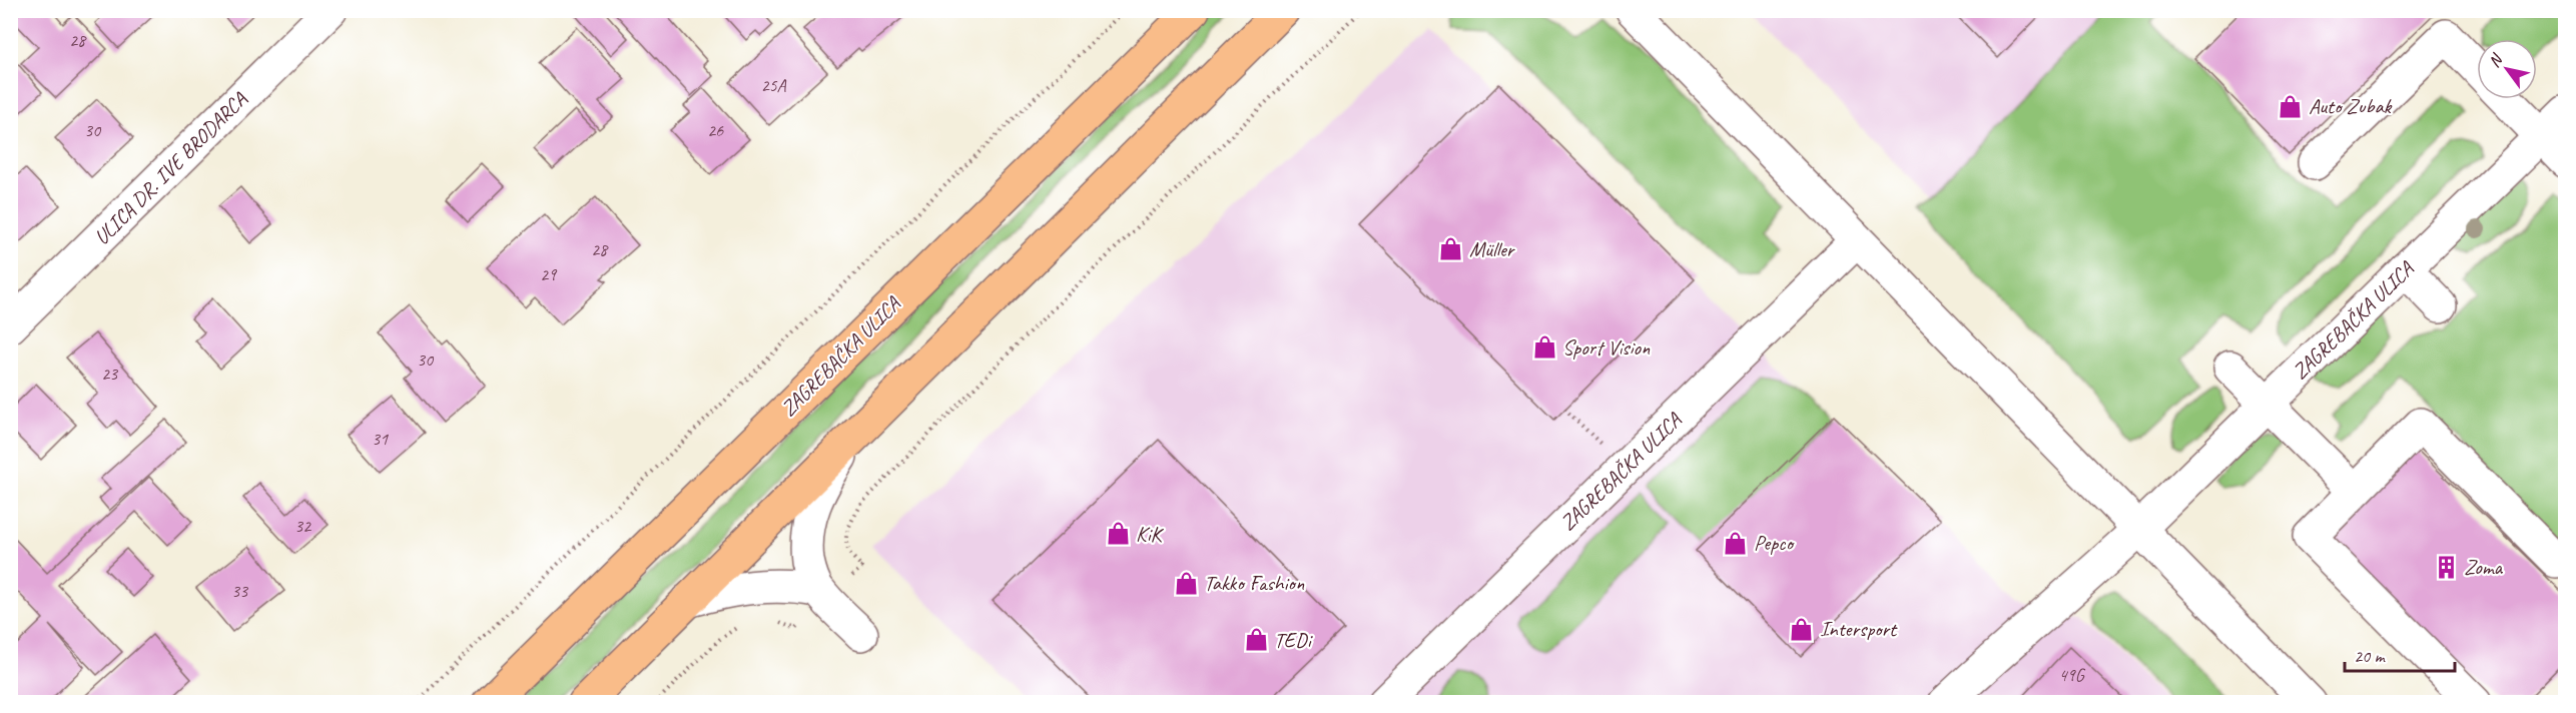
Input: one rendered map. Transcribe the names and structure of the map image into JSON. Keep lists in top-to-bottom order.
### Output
{
  "streets": {
    "main road": ["ZAGREBAČKA ULICA"],
    "street": ["ULICA DR. IVE BRODARCA"]
  },
  "places": {
    "shop": [
      "Auto Zubak",
      "Müller",
      "Sport Vision",
      "KiK",
      "Pepco",
      "Takko Fashion",
      "Intersport",
      "TEDi"
    ],
    "building": ["Zoma"]
  },
  "house_numbers": [
    "28",
    "25A",
    "30",
    "26",
    "28",
    "29",
    "30",
    "23",
    "31",
    "32",
    "33",
    "49G"
  ],
  "scale_bar": "20 m",
  "north": "top left"
}
